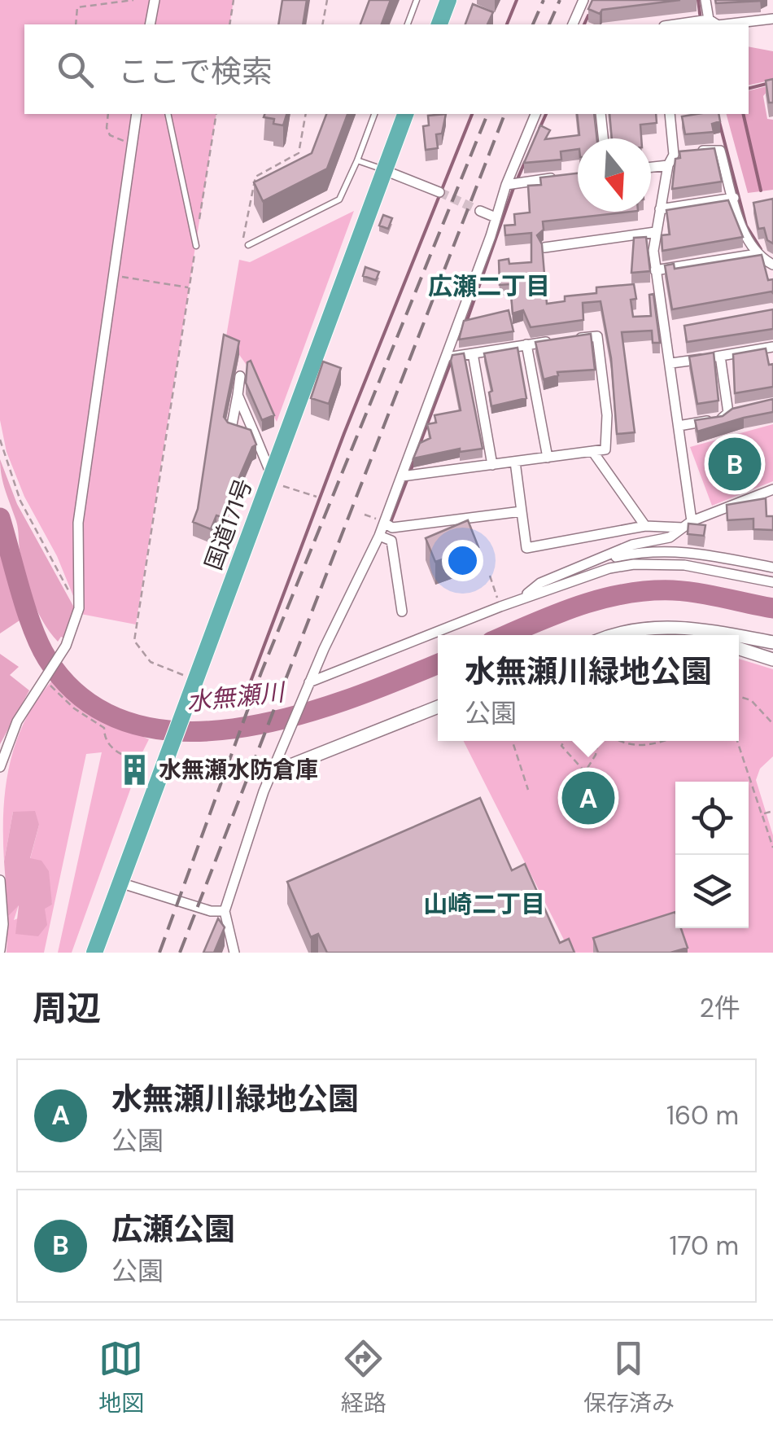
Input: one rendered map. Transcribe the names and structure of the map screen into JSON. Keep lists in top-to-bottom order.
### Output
{
  "streets": {
    "highway": ["国道171号"]
  },
  "districts": ["広瀬二丁目", "山崎二丁目"],
  "water": ["水無瀬川"],
  "places": {
    "building": ["水無瀬水防倉庫"]
  },
  "north": "bottom",
  "page": {
    "search": "ここで検索",
    "pins": ["B", "A"],
    "popup": ["水無瀬川緑地公園", "公園"],
    "heading": ["周辺", "2件"],
    "list": [
      {
        "mark": "A",
        "name": "水無瀬川緑地公園",
        "note": "公園",
        "value": "160 m"
      },
      {
        "mark": "B",
        "name": "広瀬公園",
        "note": "公園",
        "value": "170 m"
      }
    ],
    "nav": ["地図", "経路", "保存済み"]
  }
}
